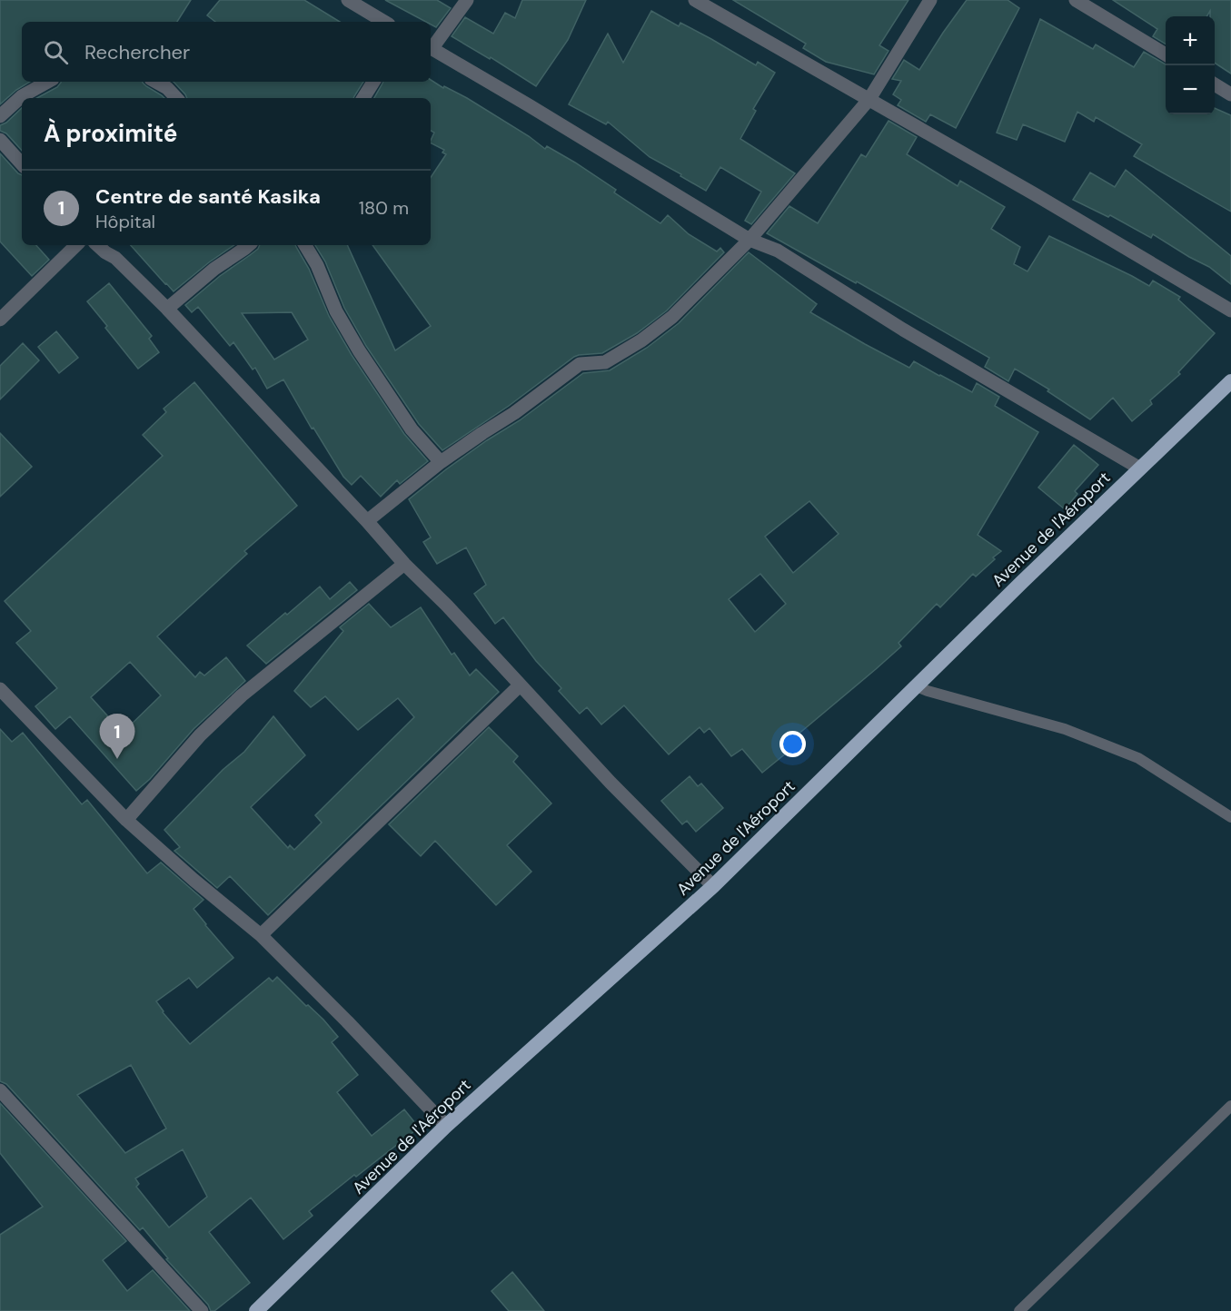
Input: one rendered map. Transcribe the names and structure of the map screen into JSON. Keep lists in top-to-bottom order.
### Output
{
  "streets": {
    "highway": ["Avenue de l'Aéroport"]
  },
  "page": {
    "map_buttons": ["+", "−"],
    "search": "Rechercher",
    "heading": "À proximité",
    "list": [
      {
        "mark": "1",
        "name": "Centre de santé Kasika",
        "note": "Hôpital",
        "value": "180 m"
      }
    ],
    "pins": "1"
  }
}
